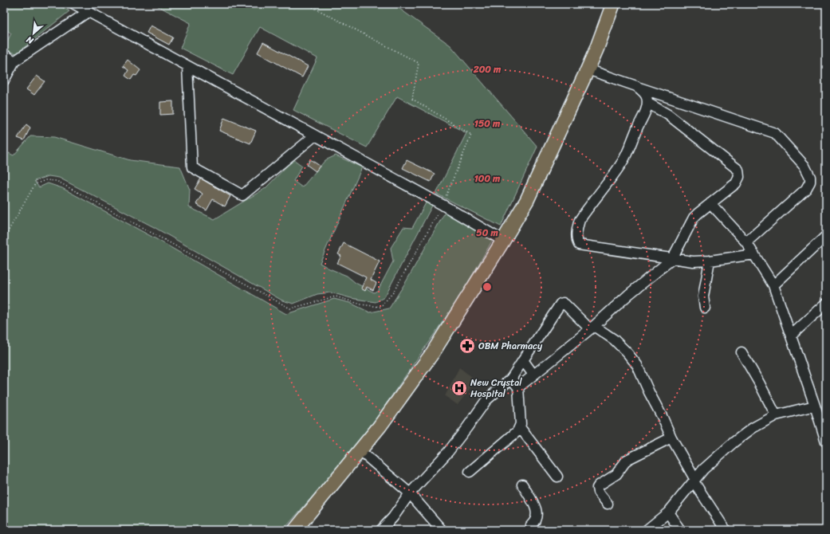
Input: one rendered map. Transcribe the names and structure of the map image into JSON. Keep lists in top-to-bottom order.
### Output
{
  "places": {
    "pharmacy": ["OBM Pharmacy"],
    "hospital": ["New Crystal Hospital"]
  },
  "north": "bottom left",
  "rings": [
    "200 m",
    "150 m",
    "100 m",
    "50 m"
  ]
}
